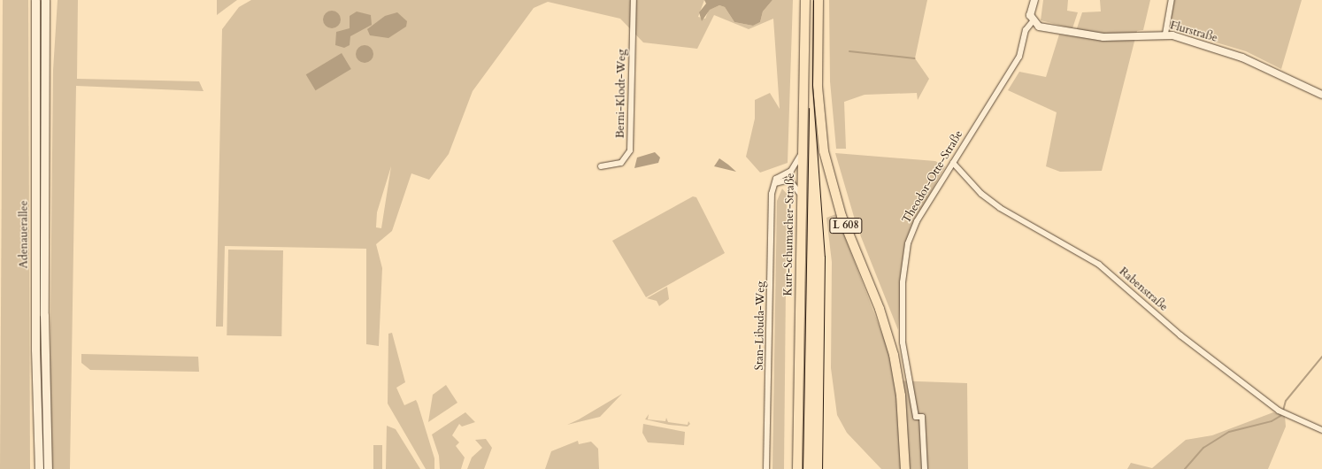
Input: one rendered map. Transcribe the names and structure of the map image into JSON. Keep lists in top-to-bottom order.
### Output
{
  "streets": {
    "main road": ["L 608", "Adenauerallee", "Kurt-Schumacher-Straße"],
    "street": [
      "Flurstraße",
      "Berni-Klodt-Weg",
      "Theodor-Otte-Straße",
      "Rabenstraße",
      "Stan-Libuda-Weg"
    ]
  },
  "crossings": [
    ["Flurstraße", "Theodor-Otte-Straße"],
    ["Theodor-Otte-Straße", "Rabenstraße"]
  ]
}
